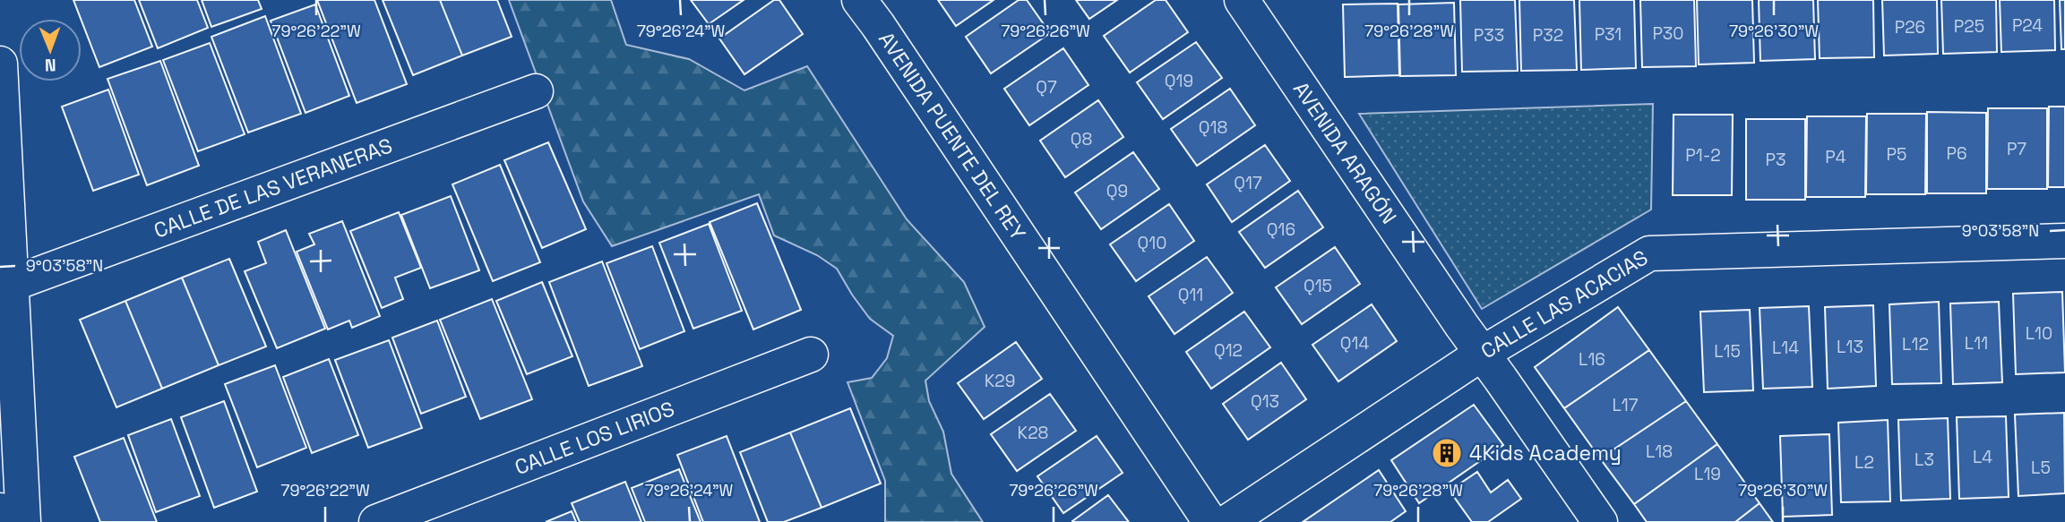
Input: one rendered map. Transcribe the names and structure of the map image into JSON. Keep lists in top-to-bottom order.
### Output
{
  "streets": {
    "street": [
      "AVENIDA PUENTE DEL REY",
      "AVENIDA ARAGÓN",
      "CALLE DE LAS VERANERAS",
      "CALLE LAS ACACIAS",
      "CALLE LOS LIRIOS"
    ]
  },
  "crossings": [
    ["AVENIDA ARAGÓN", "CALLE LAS ACACIAS"]
  ],
  "places": {
    "building": ["4Kids Academy"]
  },
  "house_numbers": [
    "P24",
    "P25",
    "P26",
    "P30",
    "P31",
    "P33",
    "P32",
    "Q19",
    "Q7",
    "Q18",
    "Q8",
    "P7",
    "P6",
    "P5",
    "P1-2",
    "P4",
    "P3",
    "Q17",
    "Q9",
    "Q16",
    "Q10",
    "Q15",
    "Q11",
    "L10",
    "Q14",
    "L11",
    "L12",
    "L13",
    "L14",
    "Q12",
    "L15",
    "L16",
    "K29",
    "Q13",
    "L17",
    "K28",
    "L18",
    "L4",
    "L3",
    "L2",
    "L5",
    "L19"
  ],
  "north": "bottom",
  "coordinates": [
    "79°26'22\"W",
    "79°26'24\"W",
    "79°26'26\"W",
    "79°26'28\"W",
    "79°26'30\"W",
    "9°03'58\"N"
  ]
}
